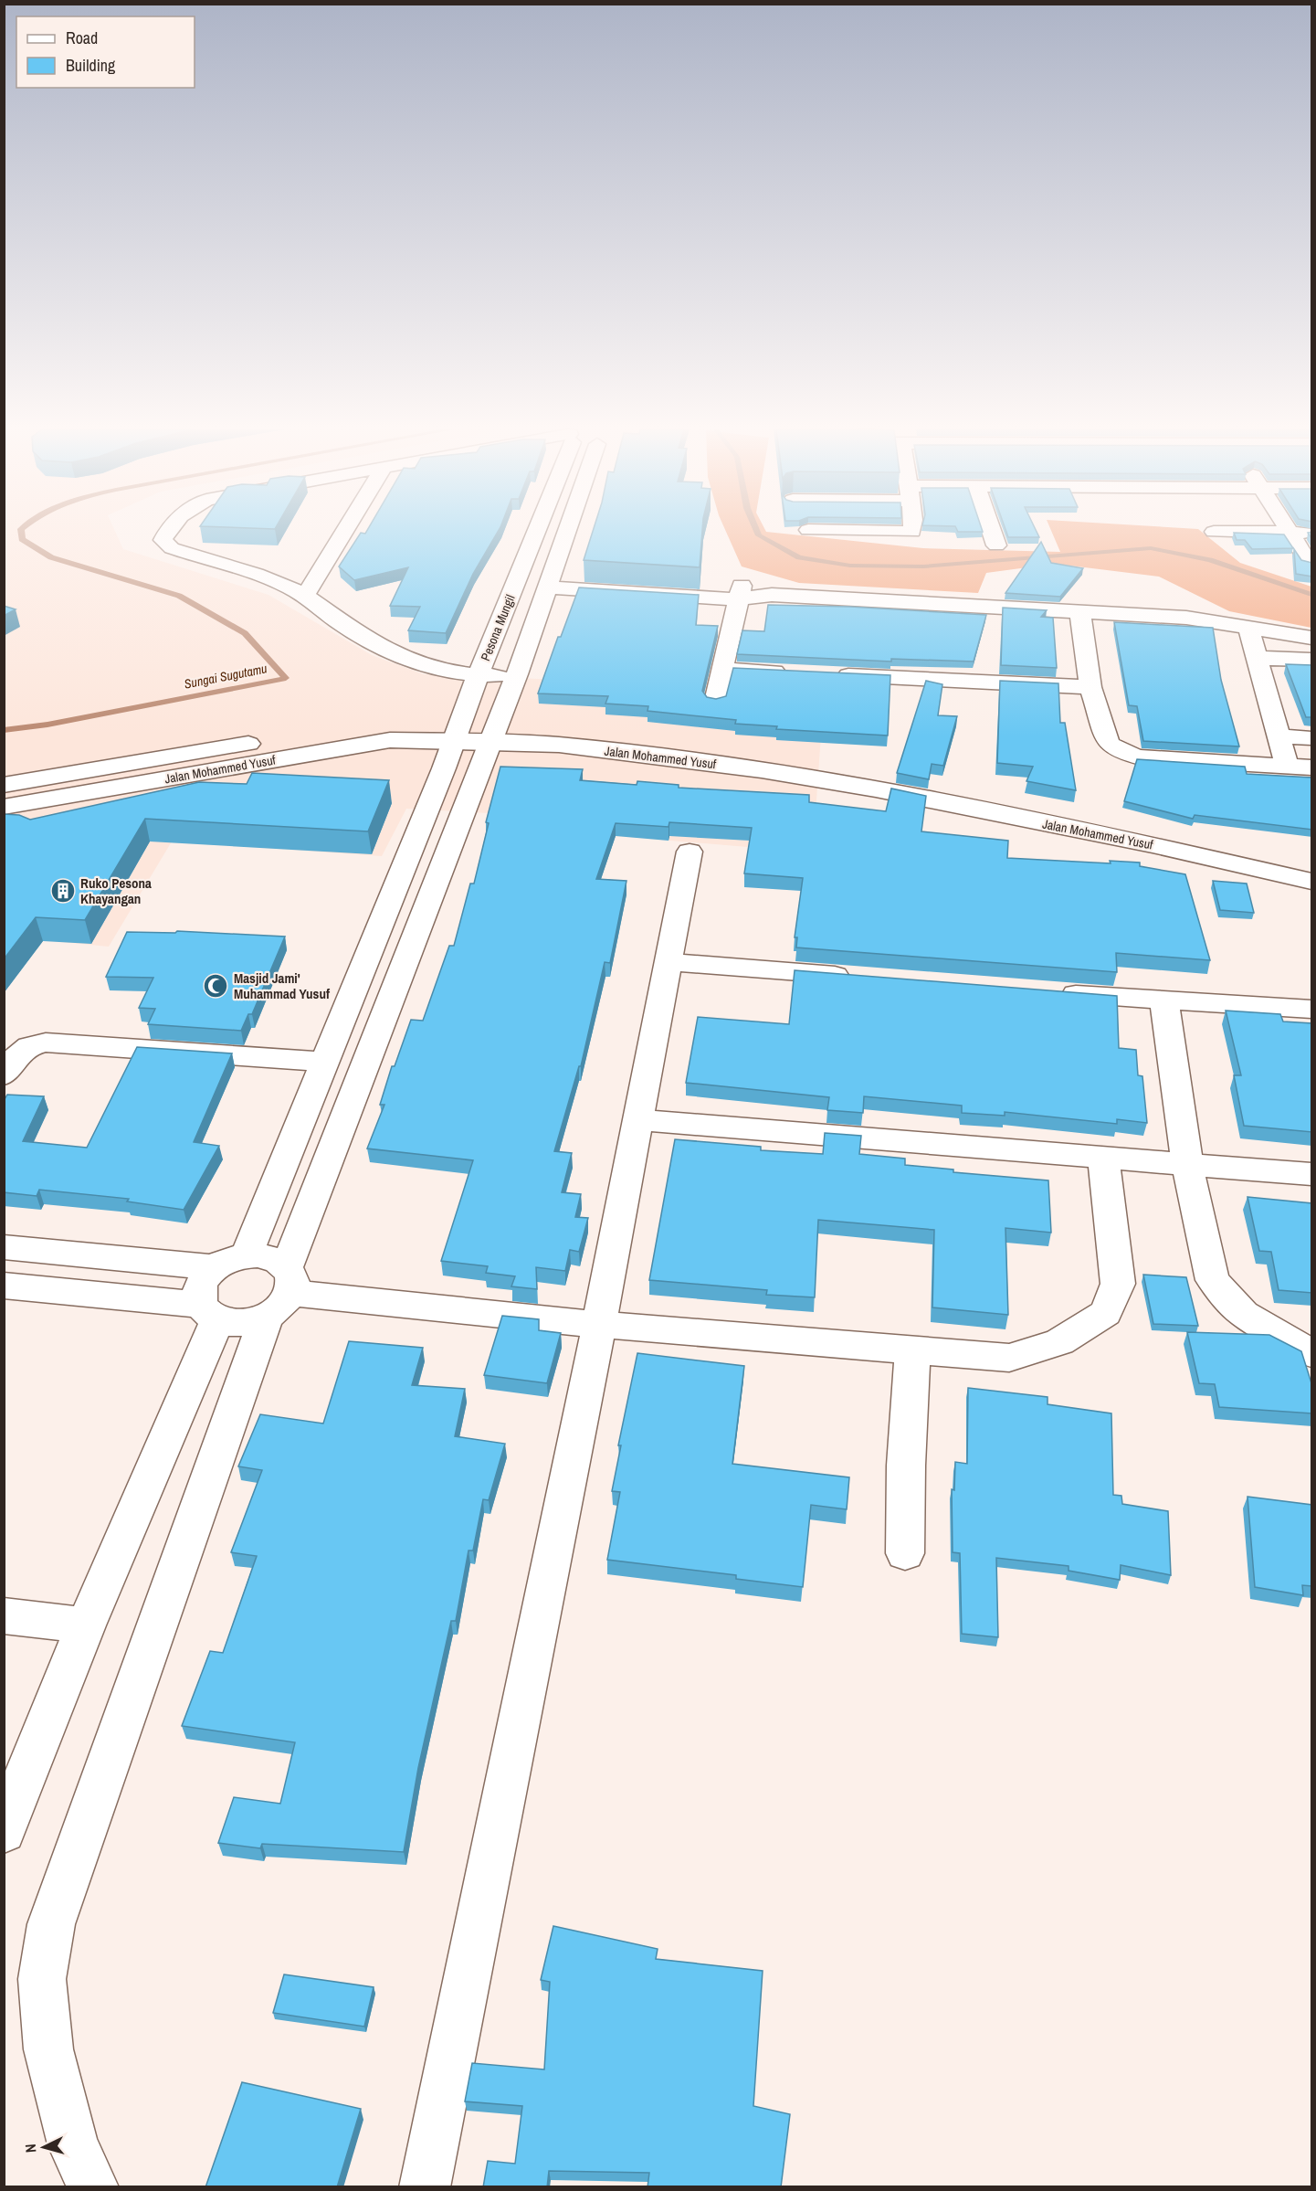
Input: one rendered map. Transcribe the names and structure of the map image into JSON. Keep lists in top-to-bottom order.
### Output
{
  "streets": {
    "street": ["Pesona Mungil", "Jalan Mohammed Yusuf"]
  },
  "crossings": [
    ["Pesona Mungil", "Jalan Mohammed Yusuf"]
  ],
  "water": ["Sungai Sugutamu"],
  "places": {
    "building": ["Ruko Pesona Khayangan"],
    "mosque": ["Masjid Jami' Muhammad Yusuf"]
  },
  "legend": ["Road", "Building"],
  "north": "left"
}
